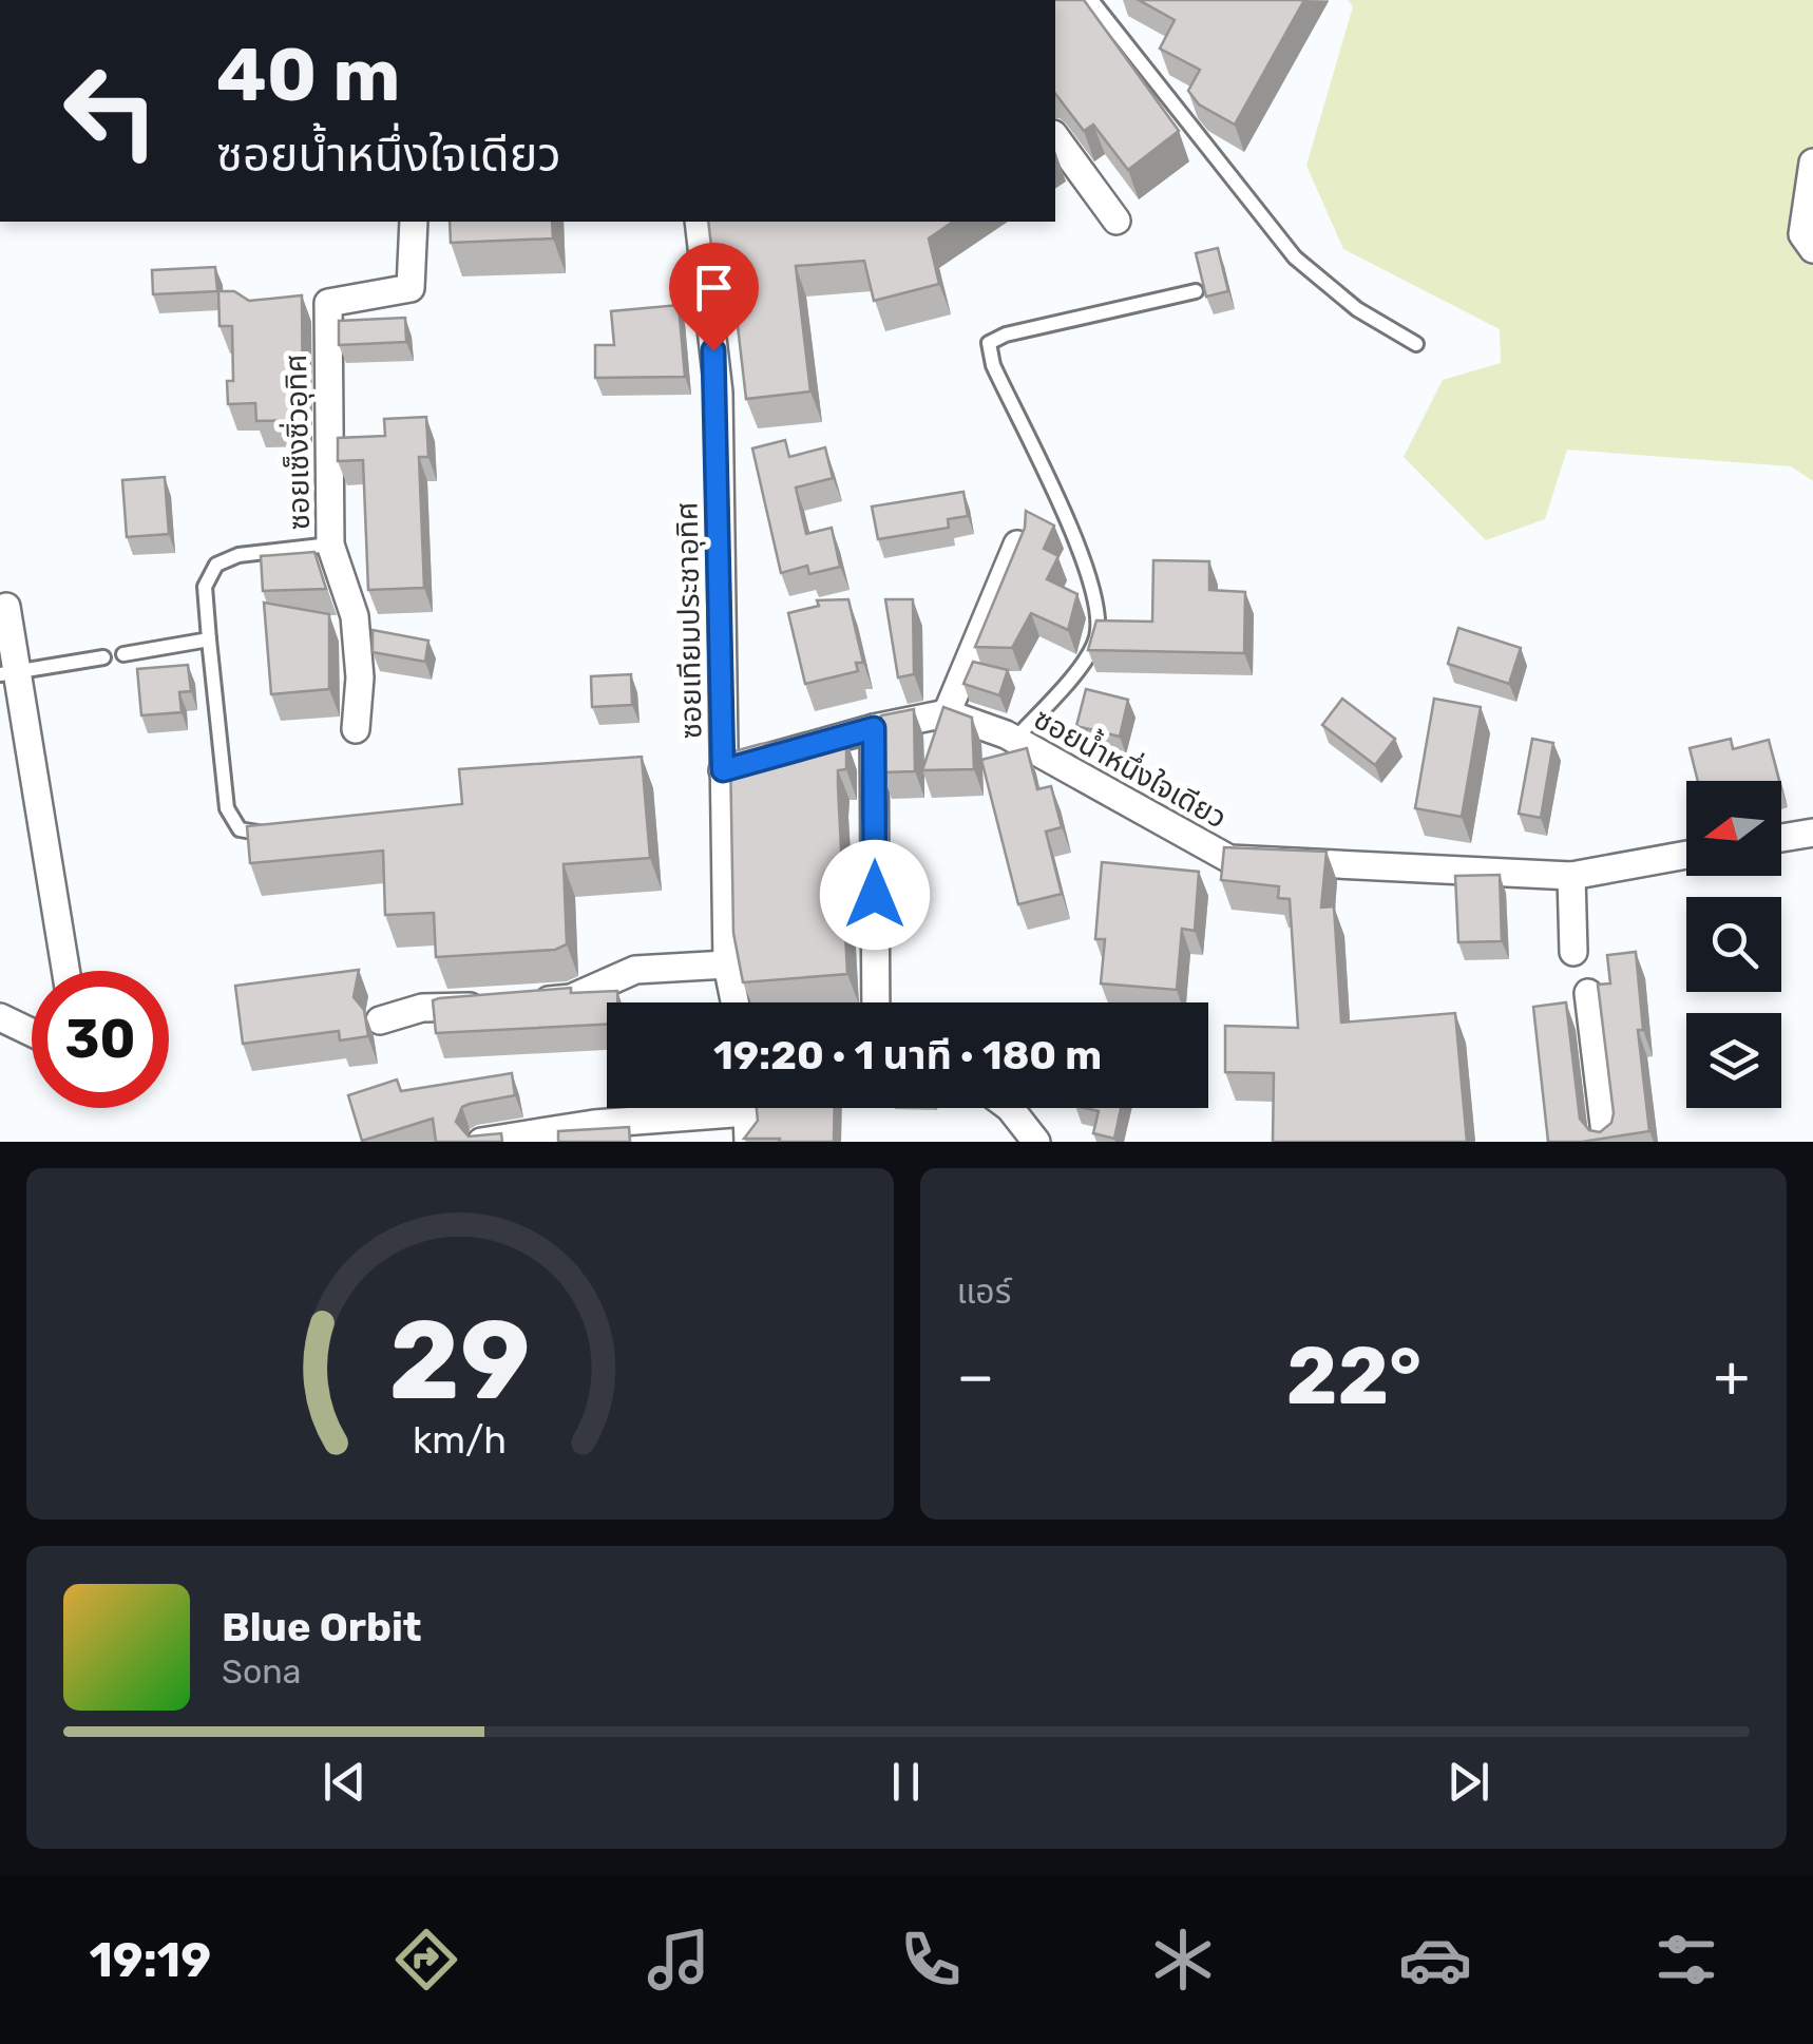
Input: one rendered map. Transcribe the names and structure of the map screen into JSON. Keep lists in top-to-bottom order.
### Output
{
  "streets": {
    "street": ["ซอยเซ็งซิ่วอุทิศ", "ซอยเทียมประชาอุทิศ", "ซอยน้ำหนึ่งใจเดียว"]
  },
  "north": "left",
  "page": {
    "turn": ["40 m", "ซอยน้ำหนึ่งใจเดียว"],
    "limit": "30",
    "trip": "19:20 · 1 นาที · 180 m",
    "tile": "แอร์",
    "heat": ["−", "22°", "+"],
    "song": ["Blue Orbit", "Sona"],
    "tabs": "19:19",
    "gauge": ["29", "km/h"]
  }
}
